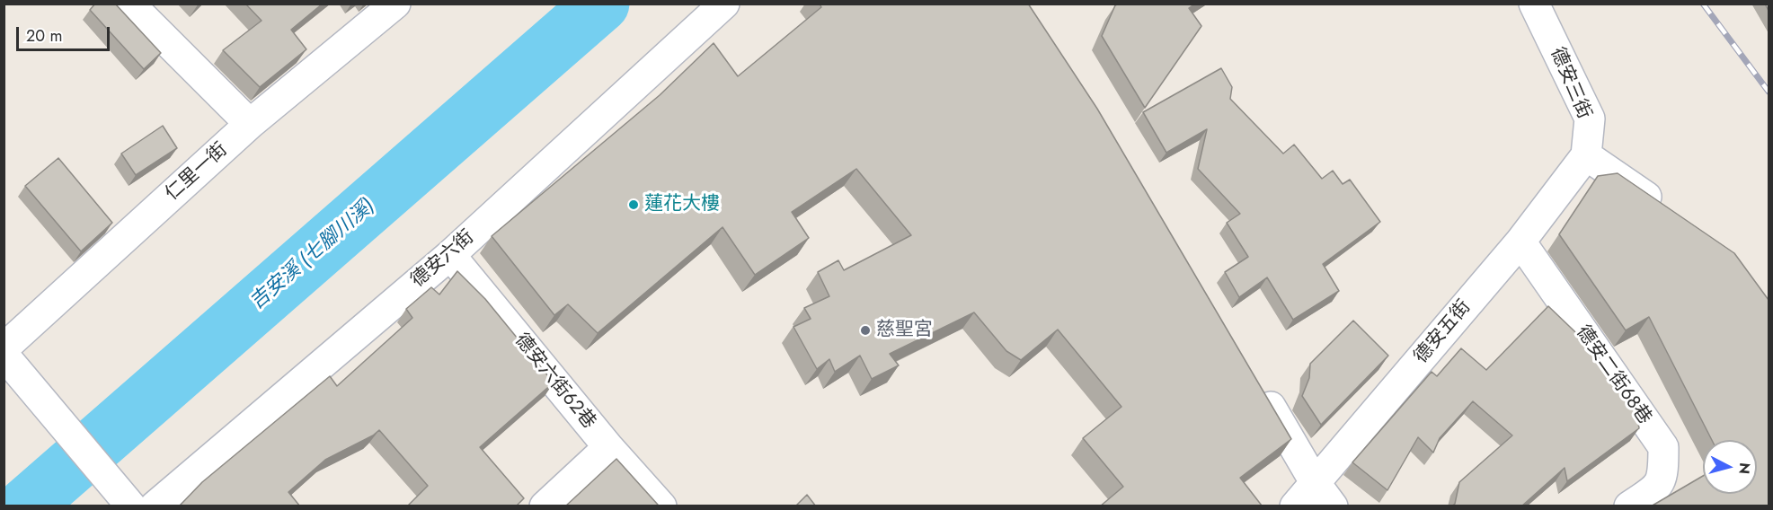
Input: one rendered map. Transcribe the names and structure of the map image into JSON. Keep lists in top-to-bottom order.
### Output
{
  "streets": {
    "street": [
      "德安三街",
      "仁里一街",
      "德安六街",
      "德安五街",
      "德安二街68巷",
      "德安六街62巷"
    ]
  },
  "crossings": [
    ["德安三街", "德安五街"],
    ["德安六街", "德安六街62巷"],
    ["德安五街", "德安二街68巷"]
  ],
  "water": ["吉安溪 (七腳川溪)"],
  "places": ["蓮花大樓", "慈聖宮"],
  "scale_bar": "20 m",
  "north": "right"
}
